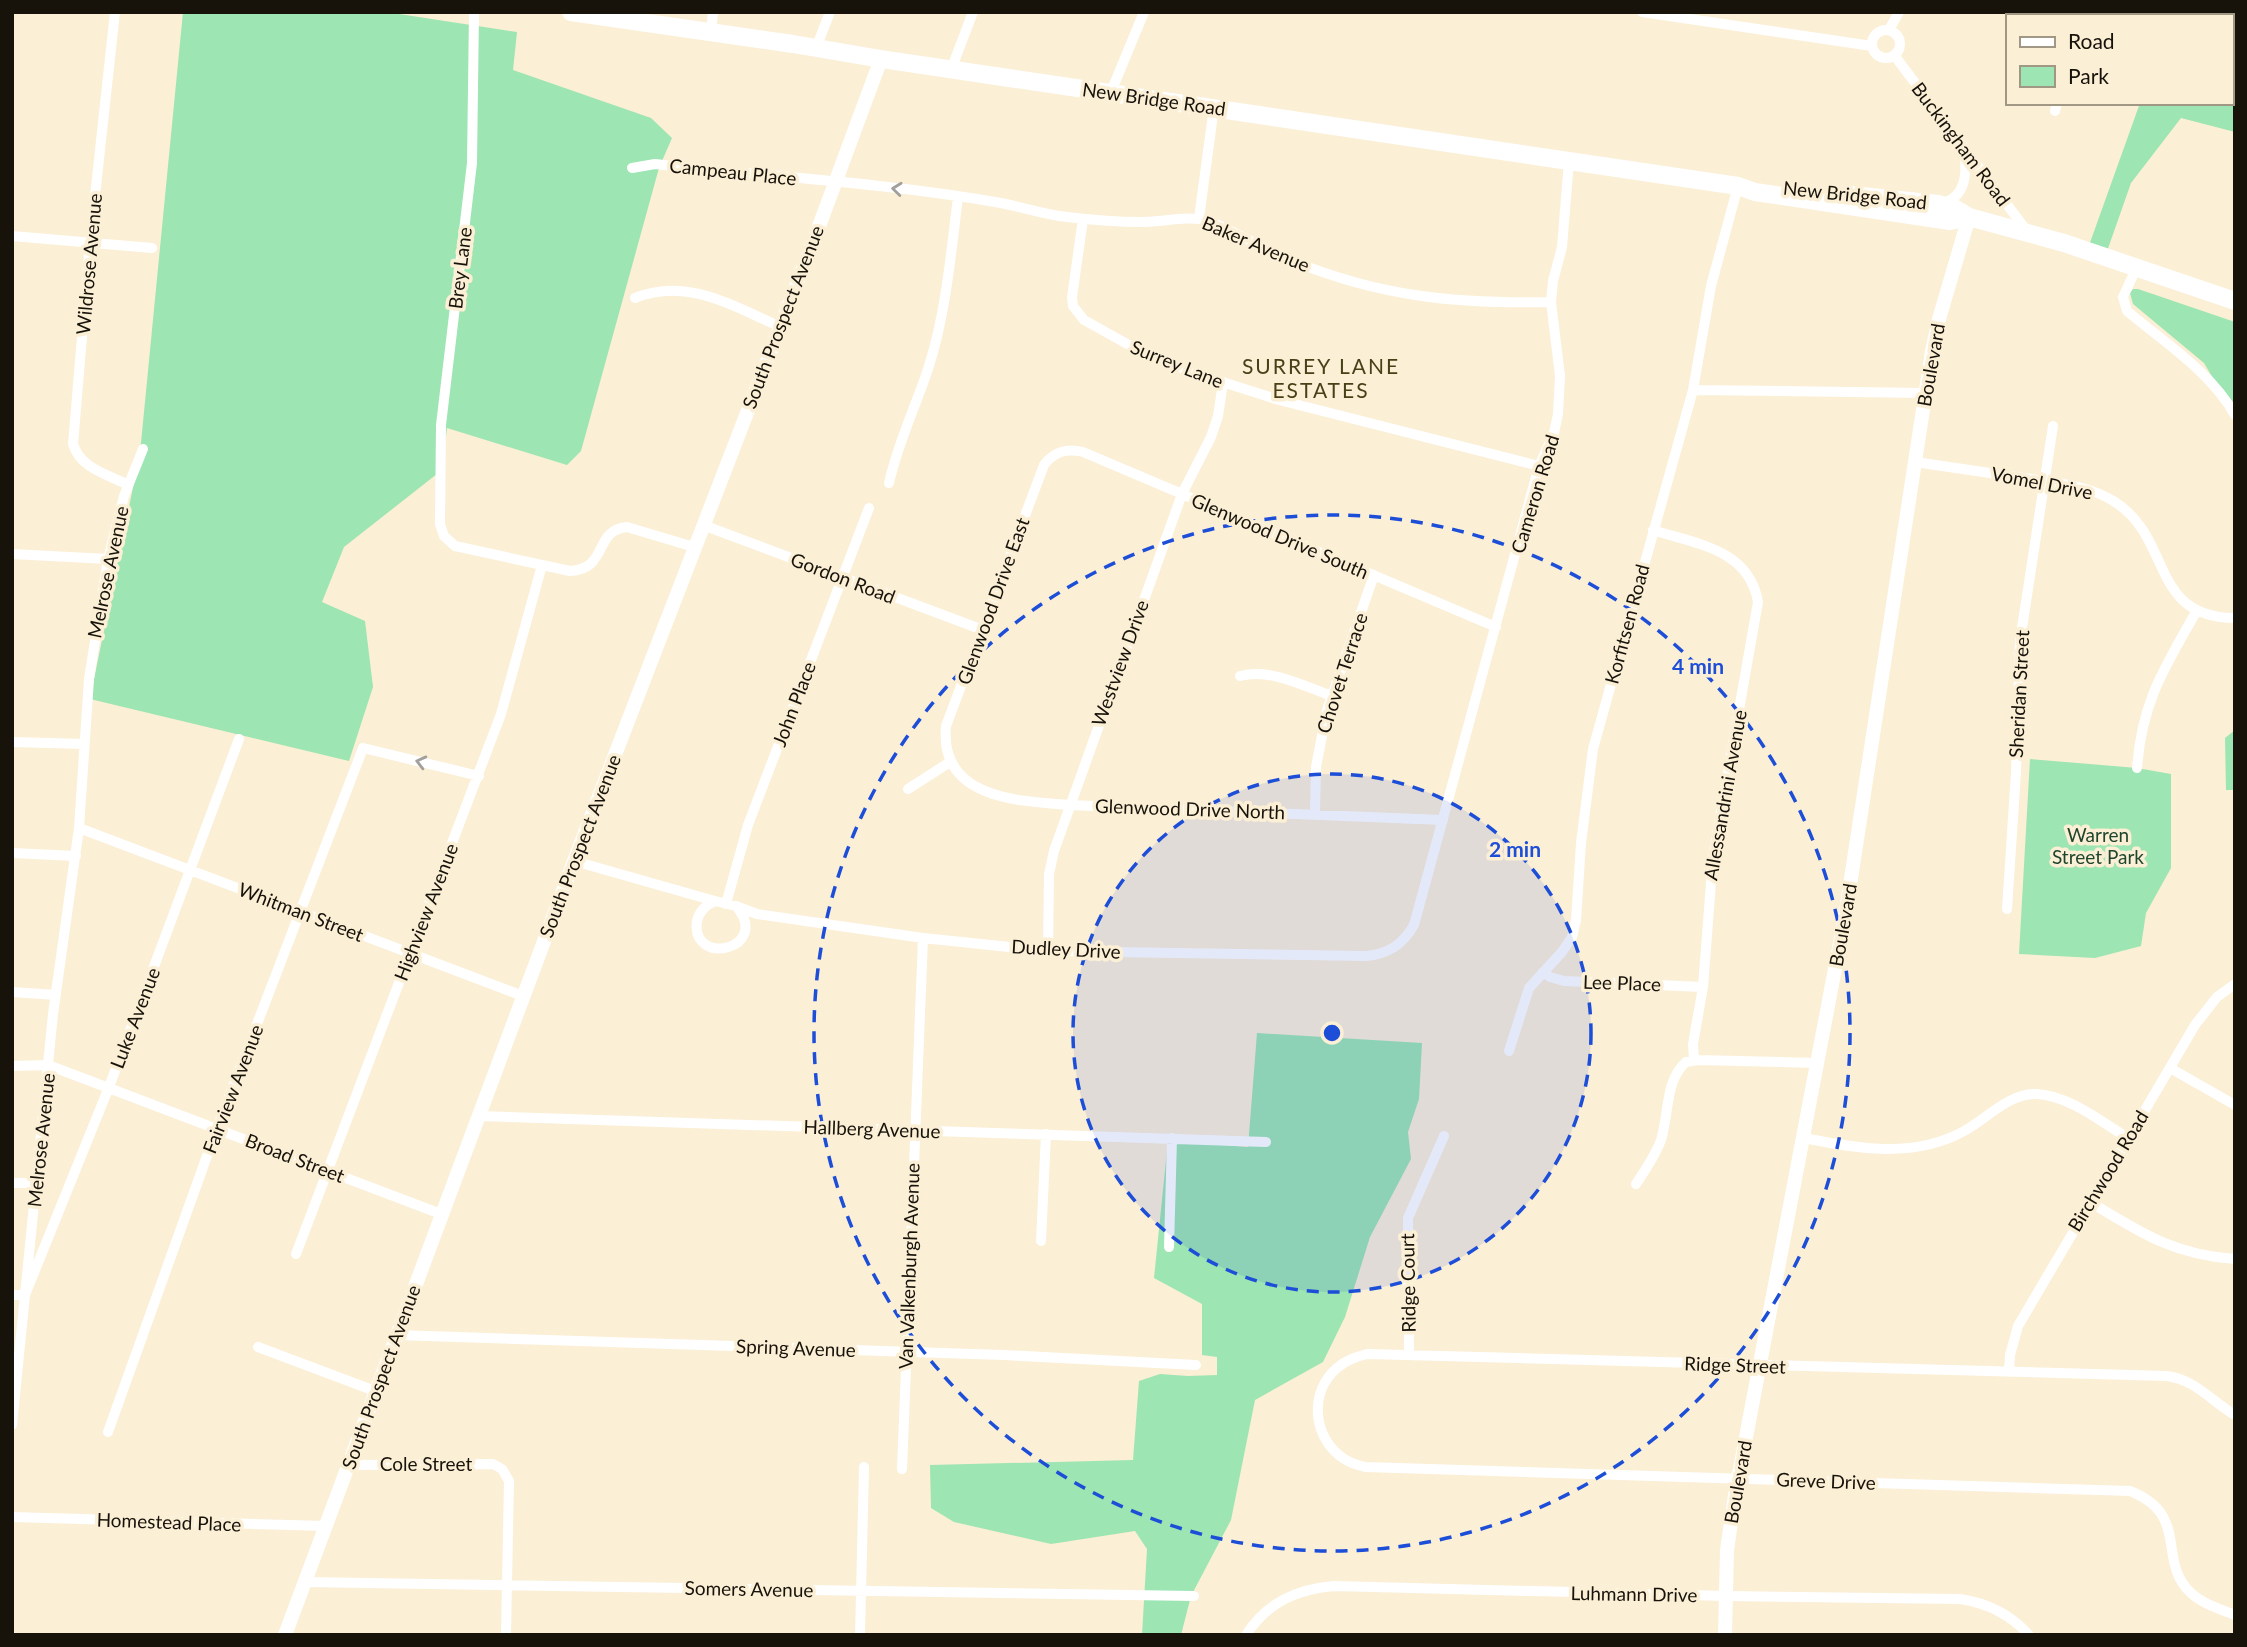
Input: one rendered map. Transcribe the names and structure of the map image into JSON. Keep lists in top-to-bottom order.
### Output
{
  "streets": {
    "main road": ["New Bridge Road"],
    "street": [
      "Buckingham Road",
      "Campeau Place",
      "Baker Avenue",
      "Wildrose Avenue",
      "Brey Lane",
      "South Prospect Avenue",
      "Surrey Lane",
      "Boulevard",
      "Vomel Drive",
      "Cameron Road",
      "Glenwood Drive South",
      "Melrose Avenue",
      "Gordon Road",
      "Glenwood Drive East",
      "Korfitsen Road",
      "Westview Drive",
      "Chovet Terrace",
      "Sheridan Street",
      "John Place",
      "Allessandrini Avenue",
      "Glenwood Drive North",
      "Whitman Street",
      "Highview Avenue",
      "Dudley Drive",
      "Lee Place",
      "Luke Avenue",
      "Fairview Avenue",
      "Hallberg Avenue",
      "Broad Street",
      "Birchwood Road",
      "Van Valkenburgh Avenue",
      "Ridge Court",
      "Spring Avenue",
      "Ridge Street",
      "Cole Street",
      "Greve Drive",
      "Homestead Place",
      "Somers Avenue",
      "Luhmann Drive"
    ]
  },
  "crossings": [
    ["New Bridge Road", "Buckingham Road"],
    ["New Bridge Road", "South Prospect Avenue"],
    ["New Bridge Road", "Boulevard"],
    ["New Bridge Road", "Cameron Road"],
    ["New Bridge Road", "Korfitsen Road"],
    ["Campeau Place", "Baker Avenue"],
    ["Campeau Place", "South Prospect Avenue"],
    ["Baker Avenue", "South Prospect Avenue"],
    ["Baker Avenue", "Surrey Lane"],
    ["Baker Avenue", "Cameron Road"],
    ["Wildrose Avenue", "Melrose Avenue"],
    ["Brey Lane", "Highview Avenue"],
    ["South Prospect Avenue", "Gordon Road"],
    ["South Prospect Avenue", "Whitman Street"],
    ["South Prospect Avenue", "Dudley Drive"],
    ["South Prospect Avenue", "Hallberg Avenue"],
    ["South Prospect Avenue", "Broad Street"],
    ["South Prospect Avenue", "Spring Avenue"],
    ["South Prospect Avenue", "Cole Street"],
    ["South Prospect Avenue", "Homestead Place"],
    ["South Prospect Avenue", "Somers Avenue"],
    ["Surrey Lane", "Cameron Road"],
    ["Surrey Lane", "Westview Drive"],
    ["Boulevard", "Vomel Drive"],
    ["Boulevard", "Ridge Street"],
    ["Boulevard", "Greve Drive"],
    ["Boulevard", "Luhmann Drive"],
    ["Vomel Drive", "Sheridan Street"],
    ["Cameron Road", "Glenwood Drive South"],
    ["Cameron Road", "Glenwood Drive North"],
    ["Cameron Road", "Dudley Drive"],
    ["Glenwood Drive South", "Glenwood Drive East"],
    ["Glenwood Drive South", "Westview Drive"],
    ["Glenwood Drive South", "Chovet Terrace"],
    ["Melrose Avenue", "Whitman Street"],
    ["Melrose Avenue", "Luke Avenue"],
    ["Melrose Avenue", "Broad Street"],
    ["Gordon Road", "Glenwood Drive East"],
    ["Gordon Road", "John Place"],
    ["Glenwood Drive East", "Glenwood Drive North"],
    ["Korfitsen Road", "Allessandrini Avenue"],
    ["Korfitsen Road", "Lee Place"],
    ["Westview Drive", "Glenwood Drive North"],
    ["Westview Drive", "Dudley Drive"],
    ["Chovet Terrace", "Glenwood Drive North"],
    ["John Place", "Dudley Drive"],
    ["Allessandrini Avenue", "Lee Place"],
    ["Whitman Street", "Highview Avenue"],
    ["Whitman Street", "Luke Avenue"],
    ["Whitman Street", "Fairview Avenue"],
    ["Highview Avenue", "Fairview Avenue"],
    ["Highview Avenue", "Broad Street"],
    ["Dudley Drive", "Van Valkenburgh Avenue"],
    ["Luke Avenue", "Broad Street"],
    ["Fairview Avenue", "Broad Street"],
    ["Hallberg Avenue", "Van Valkenburgh Avenue"],
    ["Birchwood Road", "Ridge Street"],
    ["Van Valkenburgh Avenue", "Spring Avenue"],
    ["Ridge Court", "Ridge Street"],
    ["Ridge Street", "Greve Drive"],
    ["Cole Street", "Somers Avenue"]
  ],
  "districts": ["SURREY LANE ESTATES"],
  "parks": ["Warren Street Park"],
  "legend": ["Road", "Park"],
  "rings": ["4 min", "2 min"]
}
